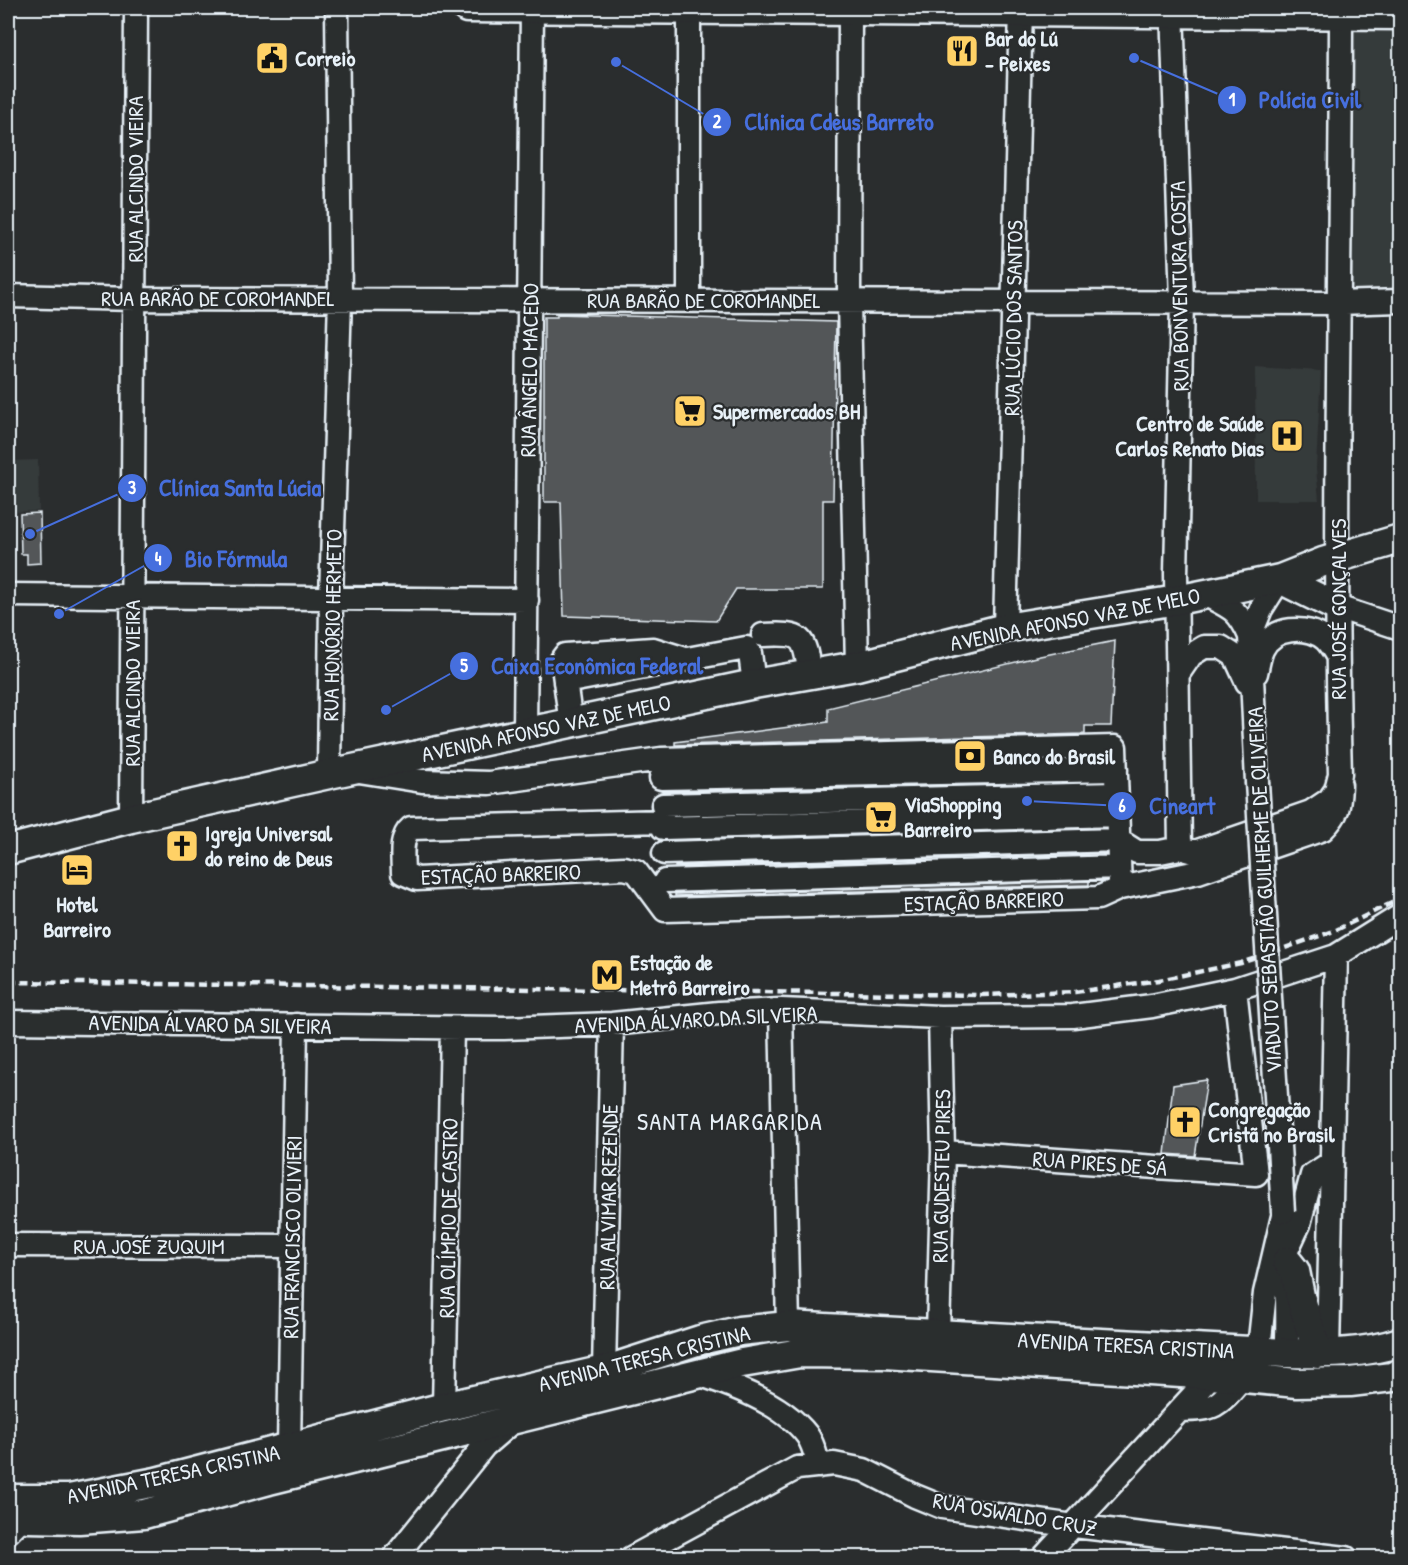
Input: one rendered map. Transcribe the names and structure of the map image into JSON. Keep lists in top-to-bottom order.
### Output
{
  "streets": {
    "main road": ["AVENIDA AFONSO VAZ DE MELO", "AVENIDA TERESA CRISTINA"],
    "street": [
      "RUA ALCINDO VIEIRA",
      "RUA BONVENTURA COSTA",
      "RUA BARÃO DE COROMANDEL",
      "RUA LÚCIO DOS SANTOS",
      "RUA ÂNGELO MACEDO",
      "RUA JOSÉ GONÇALVES",
      "RUA HONÓRIO HERMETO",
      "ESTAÇÃO BARREIRO",
      "VIADUTO SEBASTIÃO GUILHERME DE OLIVEIRA",
      "AVENIDA ÁLVARO DA SILVEIRA",
      "RUA PIRES DE SÁ",
      "RUA GUDESTEU PIRES",
      "RUA ALVIMAR REZENDE",
      "RUA OLÍMPIO DE CASTRO",
      "RUA FRANCISCO OLIVIERI",
      "RUA JOSÉ ZUQUIM",
      "RUA OSWALDO CRUZ"
    ]
  },
  "crossings": [
    ["RUA ALCINDO VIEIRA", "RUA BARÃO DE COROMANDEL"],
    ["RUA ALCINDO VIEIRA", "AVENIDA AFONSO VAZ DE MELO"],
    ["RUA BONVENTURA COSTA", "RUA BARÃO DE COROMANDEL"],
    ["RUA BONVENTURA COSTA", "AVENIDA AFONSO VAZ DE MELO"],
    ["RUA BARÃO DE COROMANDEL", "RUA LÚCIO DOS SANTOS"],
    ["RUA BARÃO DE COROMANDEL", "RUA ÂNGELO MACEDO"],
    ["RUA BARÃO DE COROMANDEL", "RUA JOSÉ GONÇALVES"],
    ["RUA BARÃO DE COROMANDEL", "RUA HONÓRIO HERMETO"],
    ["RUA LÚCIO DOS SANTOS", "AVENIDA AFONSO VAZ DE MELO"],
    ["RUA ÂNGELO MACEDO", "AVENIDA AFONSO VAZ DE MELO"],
    ["RUA JOSÉ GONÇALVES", "AVENIDA AFONSO VAZ DE MELO"],
    ["RUA JOSÉ GONÇALVES", "ESTAÇÃO BARREIRO"],
    ["AVENIDA AFONSO VAZ DE MELO", "RUA HONÓRIO HERMETO"],
    ["AVENIDA AFONSO VAZ DE MELO", "VIADUTO SEBASTIÃO GUILHERME DE OLIVEIRA"],
    ["VIADUTO SEBASTIÃO GUILHERME DE OLIVEIRA", "AVENIDA TERESA CRISTINA"],
    ["AVENIDA ÁLVARO DA SILVEIRA", "RUA PIRES DE SÁ"],
    ["AVENIDA ÁLVARO DA SILVEIRA", "RUA GUDESTEU PIRES"],
    ["AVENIDA ÁLVARO DA SILVEIRA", "RUA ALVIMAR REZENDE"],
    ["AVENIDA ÁLVARO DA SILVEIRA", "RUA OLÍMPIO DE CASTRO"],
    ["AVENIDA ÁLVARO DA SILVEIRA", "RUA FRANCISCO OLIVIERI"],
    ["RUA PIRES DE SÁ", "RUA GUDESTEU PIRES"],
    ["RUA GUDESTEU PIRES", "AVENIDA TERESA CRISTINA"],
    ["RUA ALVIMAR REZENDE", "AVENIDA TERESA CRISTINA"],
    ["RUA OLÍMPIO DE CASTRO", "AVENIDA TERESA CRISTINA"],
    ["RUA FRANCISCO OLIVIERI", "RUA JOSÉ ZUQUIM"],
    ["RUA FRANCISCO OLIVIERI", "AVENIDA TERESA CRISTINA"]
  ],
  "districts": ["SANTA MARGARIDA"],
  "places": {
    "restaurant": ["Bar do Lú - Peixes"],
    "public building": ["Correio"],
    "other": [
      "Polícia Civil",
      "Clínica Cdeus Barreto",
      "Clínica Santa Lúcia",
      "Bio Fórmula",
      "Caixa Econômica Federal",
      "Cineart"
    ],
    "supermarket": ["Supermercados BH", "ViaShopping Barreiro"],
    "hospital": ["Centro de Saúde Carlos Renato Dias"],
    "bank": ["Banco do Brasil"],
    "church": ["Igreja Universal do reino de Deus", "Congregação Cristã no Brasil"],
    "hotel": ["Hotel Barreiro"],
    "metro station": ["Estação de Metrô Barreiro"]
  }
}
